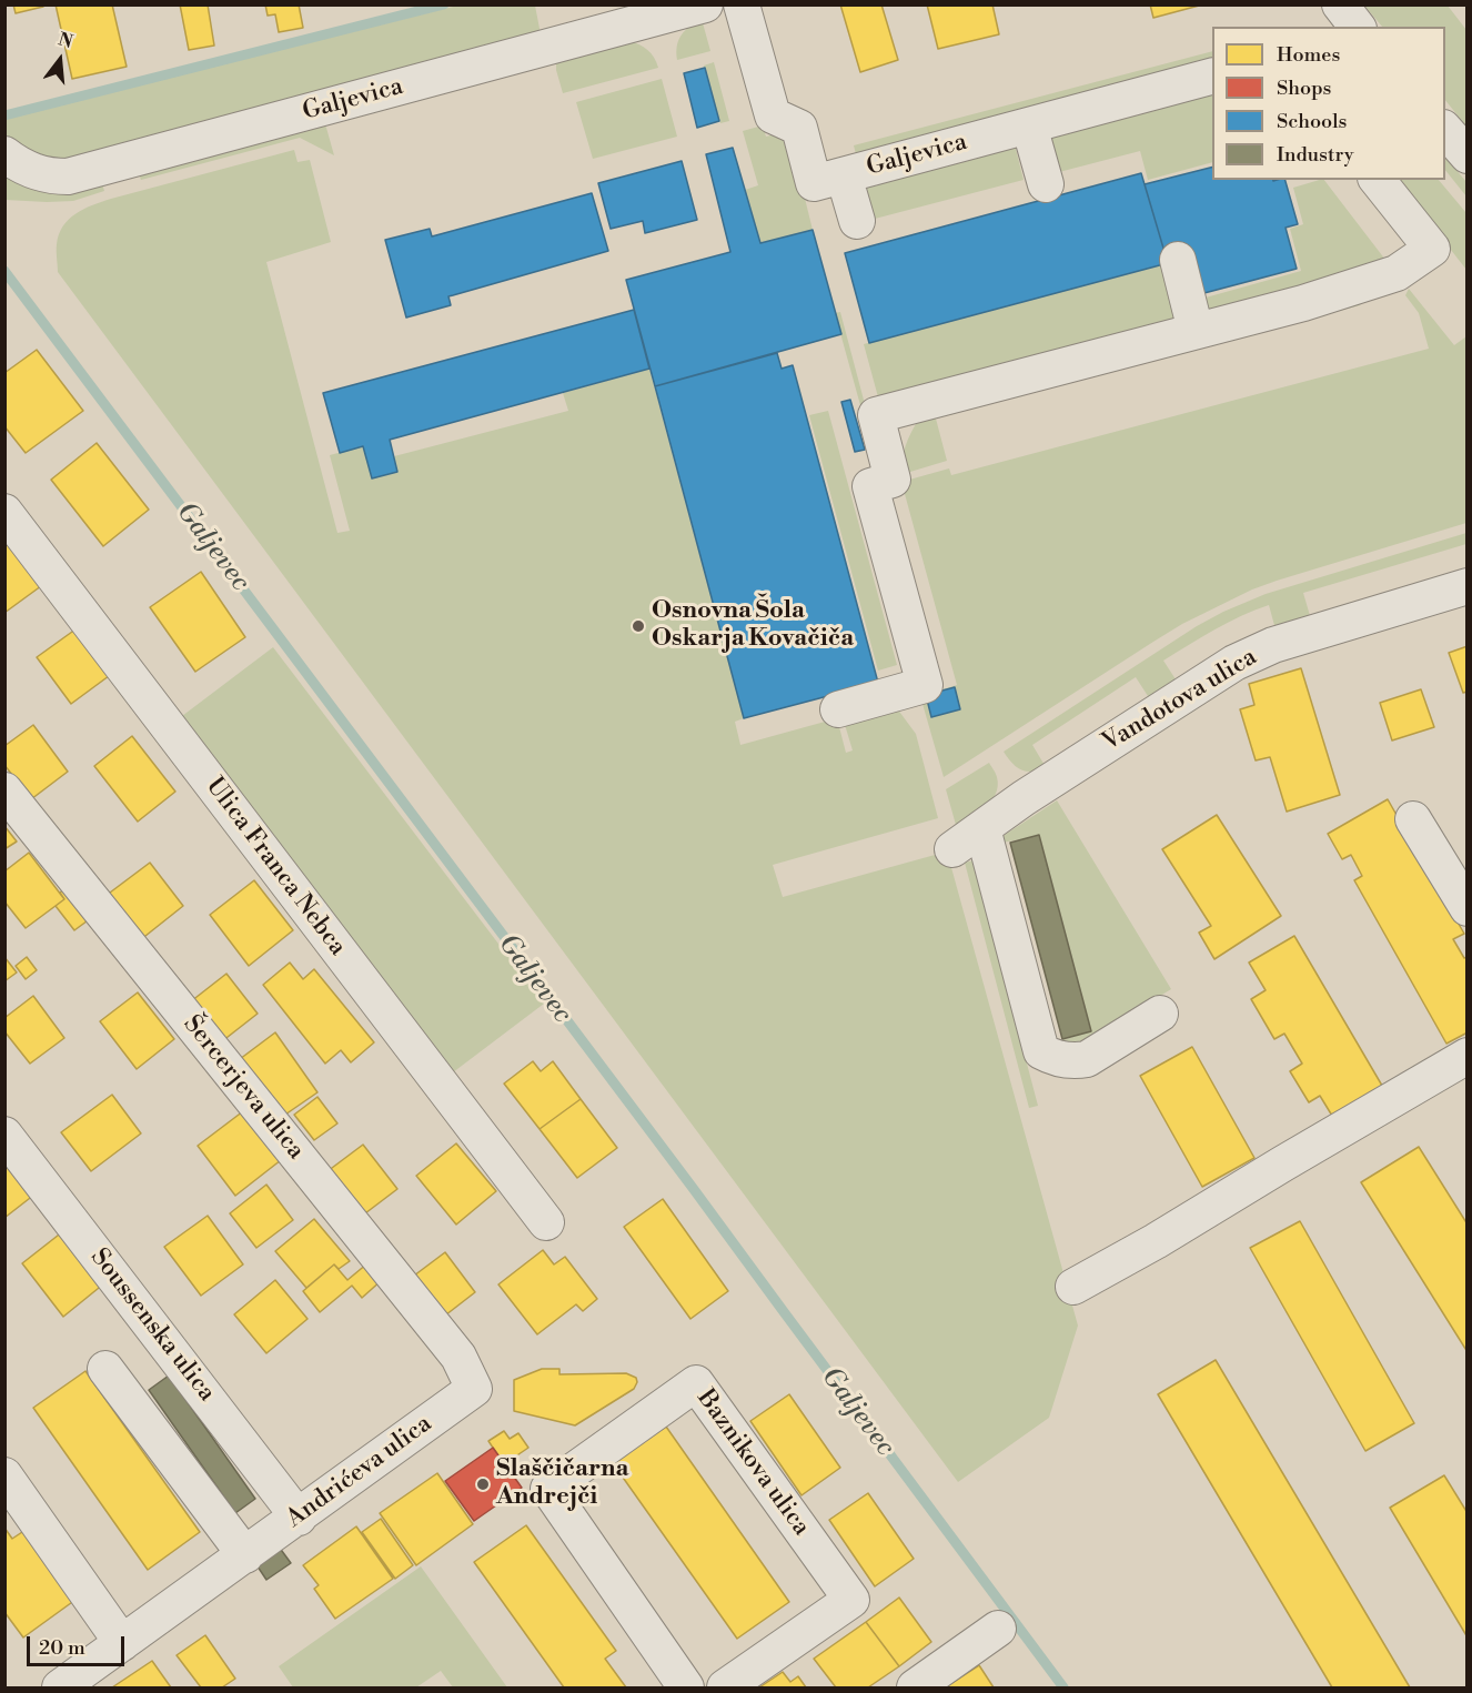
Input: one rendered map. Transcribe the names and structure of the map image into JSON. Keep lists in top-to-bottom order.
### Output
{
  "streets": {
    "street": [
      "Galjevica",
      "Vandotova ulica",
      "Ulica Franca Nebca",
      "Šercerjeva ulica",
      "Soussenska ulica",
      "Baznikova ulica",
      "Andrićeva ulica"
    ]
  },
  "crossings": [
    ["Šercerjeva ulica", "Andrićeva ulica"],
    ["Soussenska ulica", "Andrićeva ulica"]
  ],
  "water": ["Galjevec"],
  "places": ["Osnovna Šola Oskarja Kovačiča", "Slaščičarna Andrejči"],
  "legend": [
    "Homes",
    "Shops",
    "Schools",
    "Industry"
  ],
  "scale_bar": "20 m",
  "north": "top"
}
